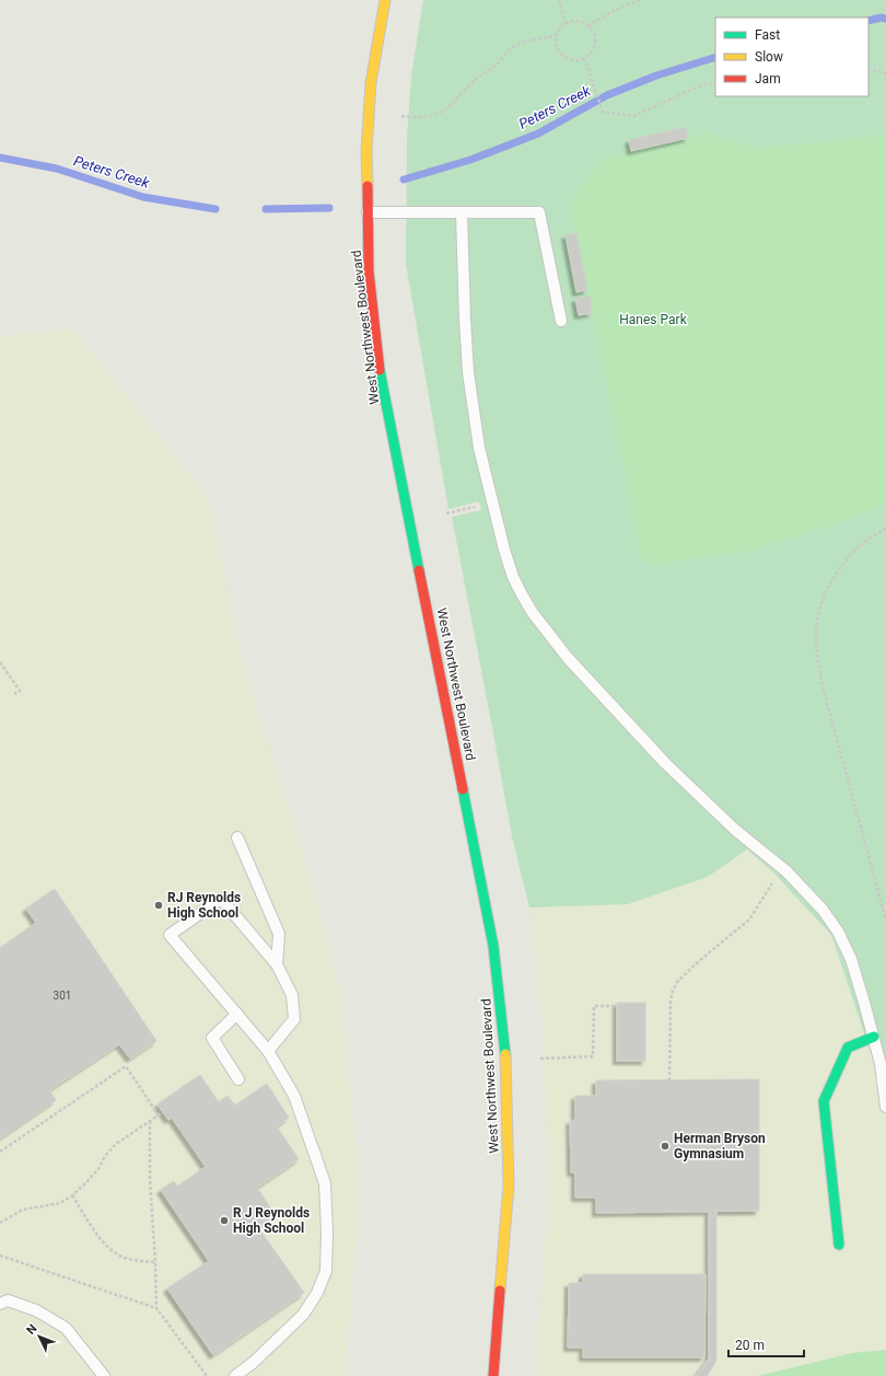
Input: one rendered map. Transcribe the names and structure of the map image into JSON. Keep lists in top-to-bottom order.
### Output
{
  "streets": {
    "main road": ["West Northwest Boulevard"]
  },
  "water": ["Peters Creek"],
  "parks": ["Hanes Park"],
  "places": ["RJ Reynolds High School", "Herman Bryson Gymnasium", "R J Reynolds High School"],
  "house_numbers": ["301"],
  "legend": ["Fast", "Slow", "Jam"],
  "scale_bar": "20 m",
  "north": "top left"
}
